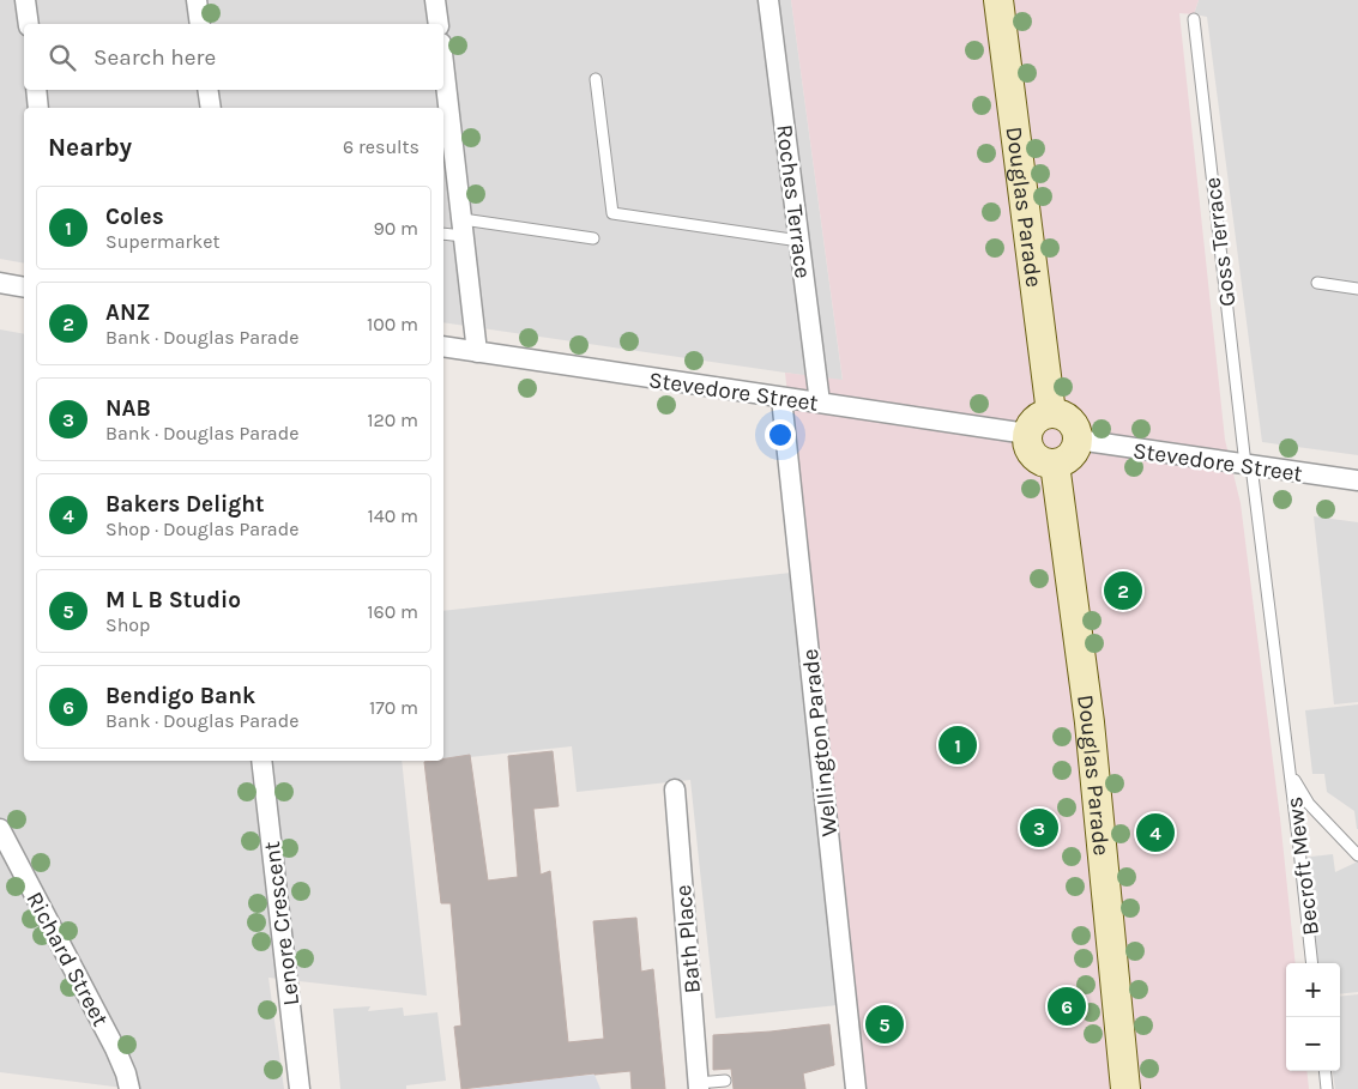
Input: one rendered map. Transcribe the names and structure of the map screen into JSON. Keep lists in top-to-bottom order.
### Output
{
  "streets": {
    "street": [
      "Roches Terrace",
      "Douglas Parade",
      "Stevedore Street",
      "Wellington Parade",
      "Lenore Crescent",
      "Bath Place",
      "Richard Street"
    ],
    "lane": ["Goss Terrace", "Becroft Mews"]
  },
  "crossings": [
    ["Roches Terrace", "Stevedore Street"],
    ["Douglas Parade", "Stevedore Street"],
    ["Goss Terrace", "Stevedore Street"],
    ["Goss Terrace", "Becroft Mews"],
    ["Stevedore Street", "Wellington Parade"]
  ],
  "page": {
    "search": "Search here",
    "heading": ["Nearby", "6 results"],
    "list": [
      {
        "mark": "1",
        "name": "Coles",
        "note": "Supermarket",
        "value": "90 m"
      },
      {
        "mark": "2",
        "name": "ANZ",
        "note": "Bank · Douglas Parade",
        "value": "100 m"
      },
      {
        "mark": "3",
        "name": "NAB",
        "note": "Bank · Douglas Parade",
        "value": "120 m"
      },
      {
        "mark": "4",
        "name": "Bakers Delight",
        "note": "Shop · Douglas Parade",
        "value": "140 m"
      },
      {
        "mark": "5",
        "name": "M L B Studio",
        "note": "Shop",
        "value": "160 m"
      },
      {
        "mark": "6",
        "name": "Bendigo Bank",
        "note": "Bank · Douglas Parade",
        "value": "170 m"
      }
    ],
    "pins": [
      "2",
      "1",
      "3",
      "4",
      "6",
      "5"
    ],
    "map_buttons": ["+", "−"]
  }
}
